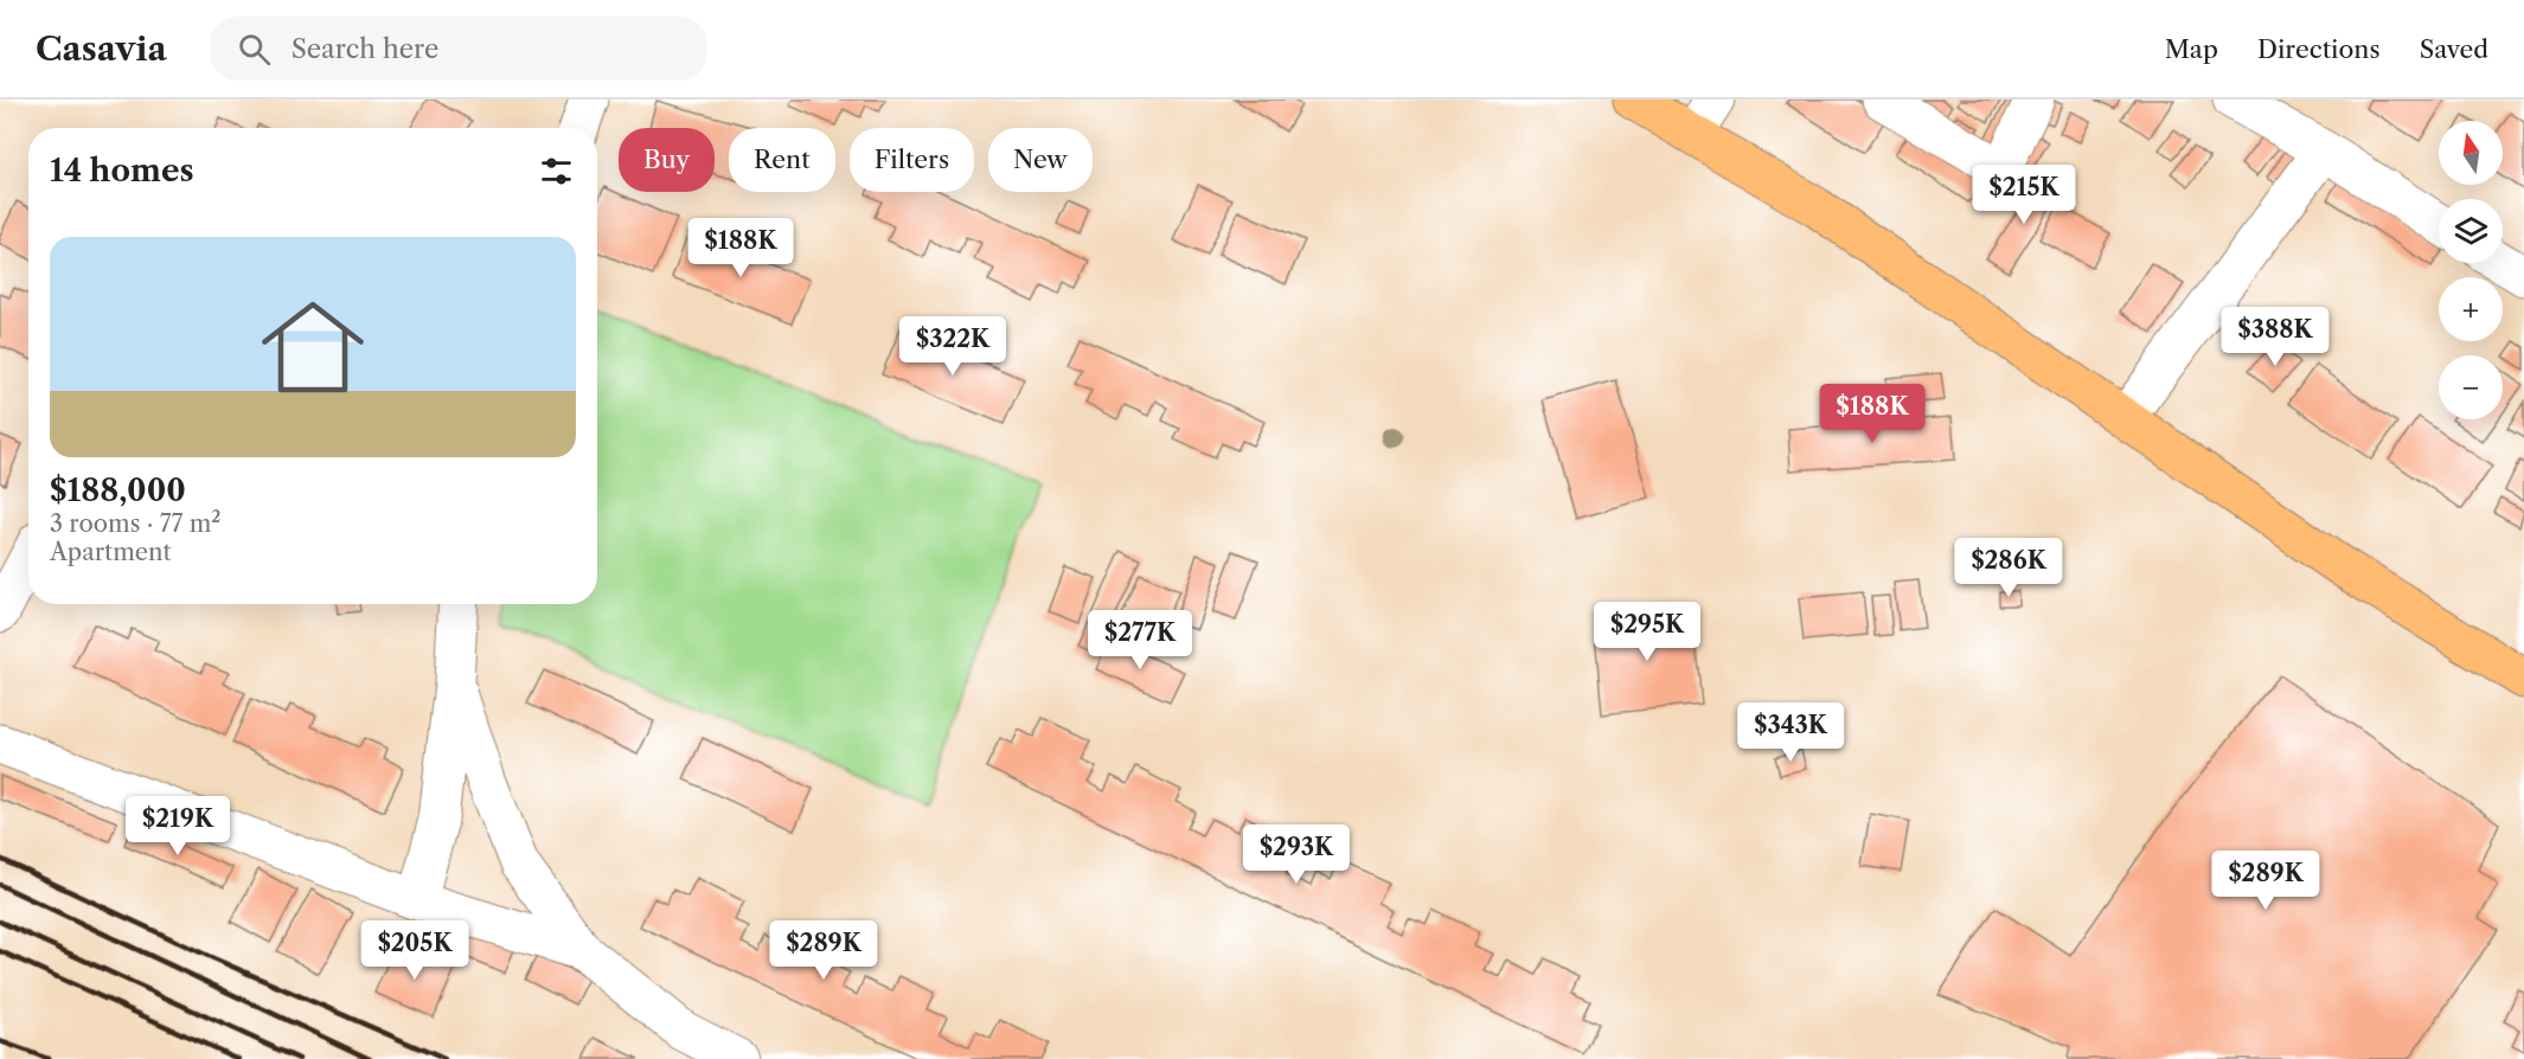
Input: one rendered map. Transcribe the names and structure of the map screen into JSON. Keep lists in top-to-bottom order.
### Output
{
  "north": "top",
  "page": {
    "header": "Casavia",
    "search": "Search here",
    "nav": ["Map", "Directions", "Saved"],
    "map_buttons": ["+", "−"],
    "chip": [
      "Buy",
      "Rent",
      "Filters",
      "New"
    ],
    "heading": "14 homes",
    "price": [
      "$215K",
      "$188K",
      "$388K",
      "$322K",
      "$188K",
      "$286K",
      "$295K",
      "$277K",
      "$343K",
      "$219K",
      "$293K",
      "$289K",
      "$205K",
      "$289K"
    ],
    "list": [
      {
        "name": "$188,000",
        "note": "3 rooms · 77 m² · Apartment"
      }
    ]
  }
}
